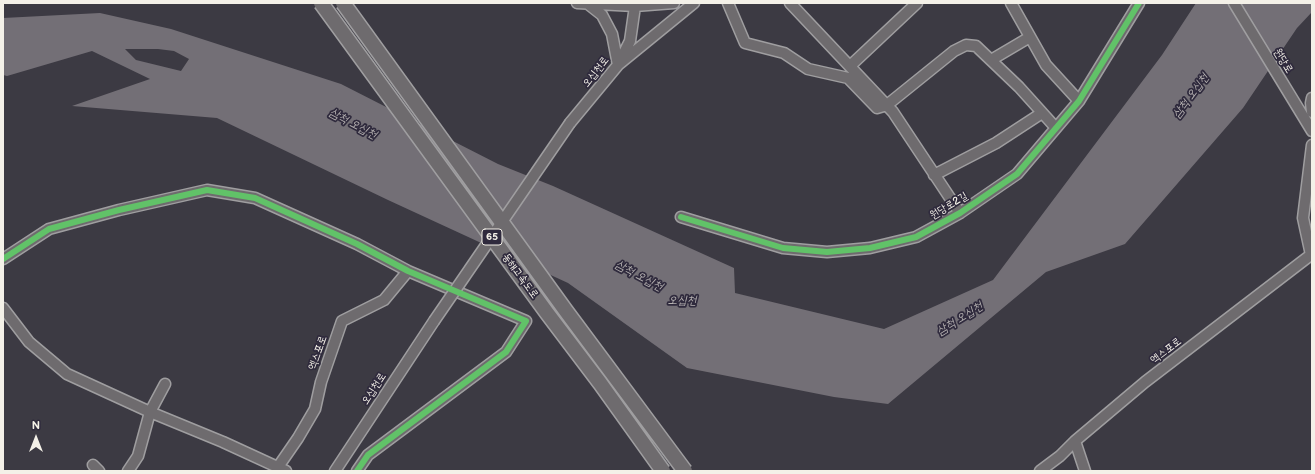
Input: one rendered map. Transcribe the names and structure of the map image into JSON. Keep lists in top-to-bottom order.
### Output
{
  "streets": {
    "highway": ["65", "동해고속도로"],
    "street": [
      "원당로",
      "오십천로",
      "원당로2길",
      "엑스포로"
    ]
  },
  "water": ["삼척 오십천", "오십천"],
  "north": "top"
}
